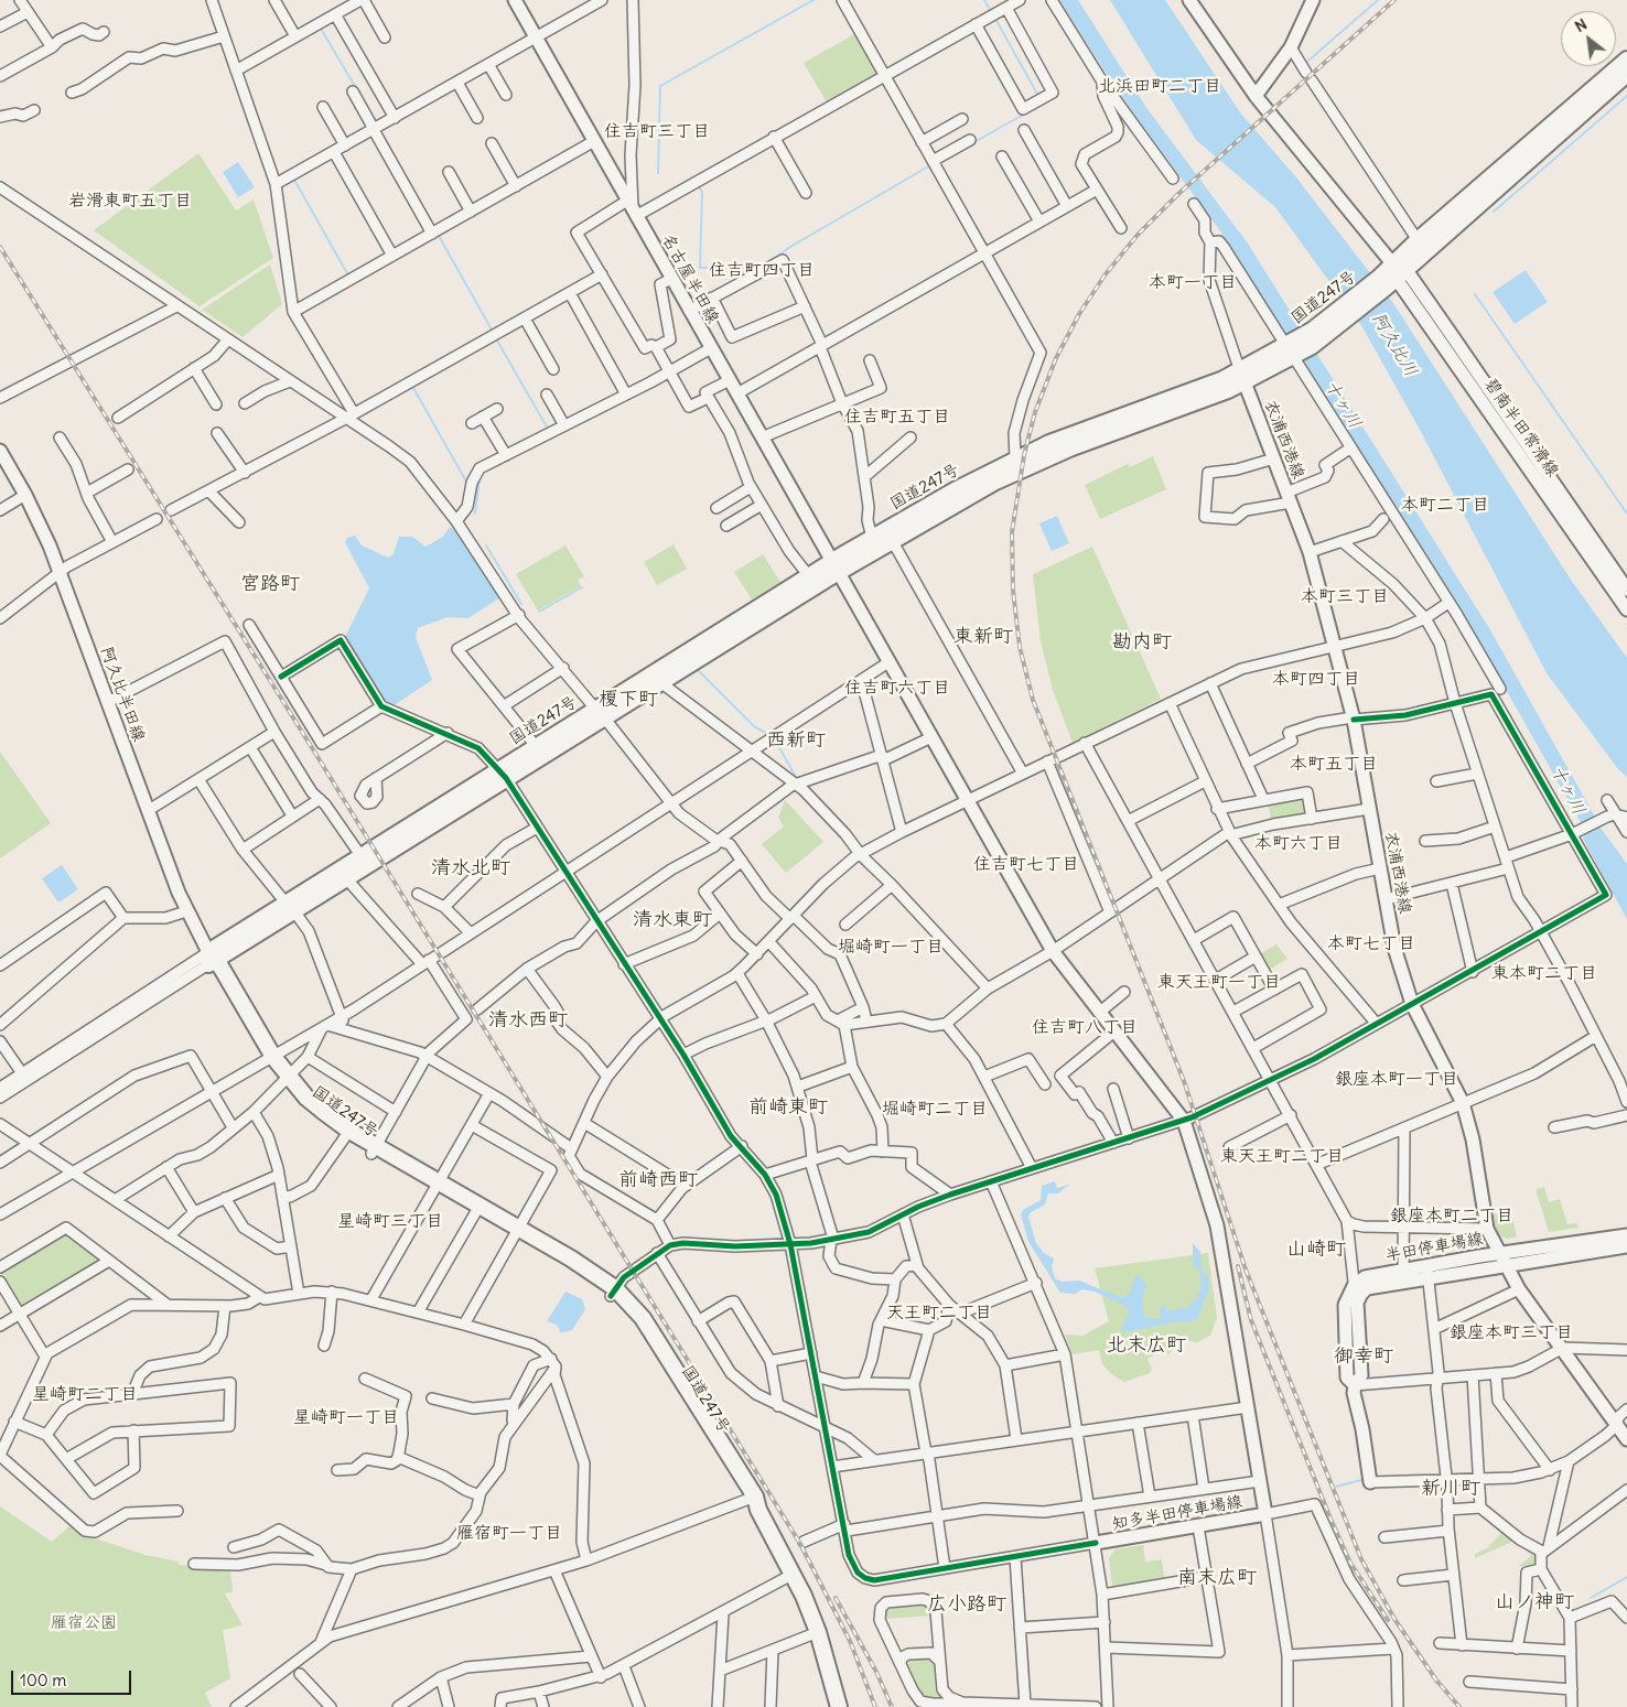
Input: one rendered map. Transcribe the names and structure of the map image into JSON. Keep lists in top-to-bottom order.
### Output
{
  "streets": {
    "highway": ["国道247号"],
    "main road": [
      "名古屋半田線",
      "碧南半田常滑線",
      "衣浦西港線",
      "阿久比半田線",
      "半田停車場線",
      "知多半田停車場線"
    ]
  },
  "crossings": [
    ["名古屋半田線", "国道247号"],
    ["国道247号", "碧南半田常滑線"],
    ["国道247号", "衣浦西港線"],
    ["国道247号", "阿久比半田線"],
    ["衣浦西港線", "半田停車場線"]
  ],
  "districts": [
    "北浜田町二丁目",
    "住吉町三丁目",
    "岩滑東町五丁目",
    "住吉町四丁目",
    "本町一丁目",
    "住吉町五丁目",
    "本町二丁目",
    "宮路町",
    "本町三丁目",
    "東新町",
    "勘内町",
    "本町四丁目",
    "住吉町六丁目",
    "榎下町",
    "西新町",
    "本町五丁目",
    "本町六丁目",
    "住吉町七丁目",
    "清水北町",
    "清水東町",
    "本町七丁目",
    "堀崎町一丁目",
    "東本町二丁目",
    "東天王町一丁目",
    "清水西町",
    "住吉町八丁目",
    "銀座本町一丁目",
    "前崎東町",
    "堀崎町二丁目",
    "東天王町二丁目",
    "前崎西町",
    "銀座本町二丁目",
    "星崎町三丁目",
    "山崎町",
    "天王町二丁目",
    "銀座本町三丁目",
    "北末広町",
    "御幸町",
    "星崎町二丁目",
    "星崎町一丁目",
    "新川町",
    "雁宿町一丁目",
    "南末広町",
    "山ノ神町",
    "広小路町"
  ],
  "water": ["阿久比川", "十ヶ川"],
  "parks": ["雁宿公園"],
  "scale_bar": "100 m",
  "north": "top left"
}
